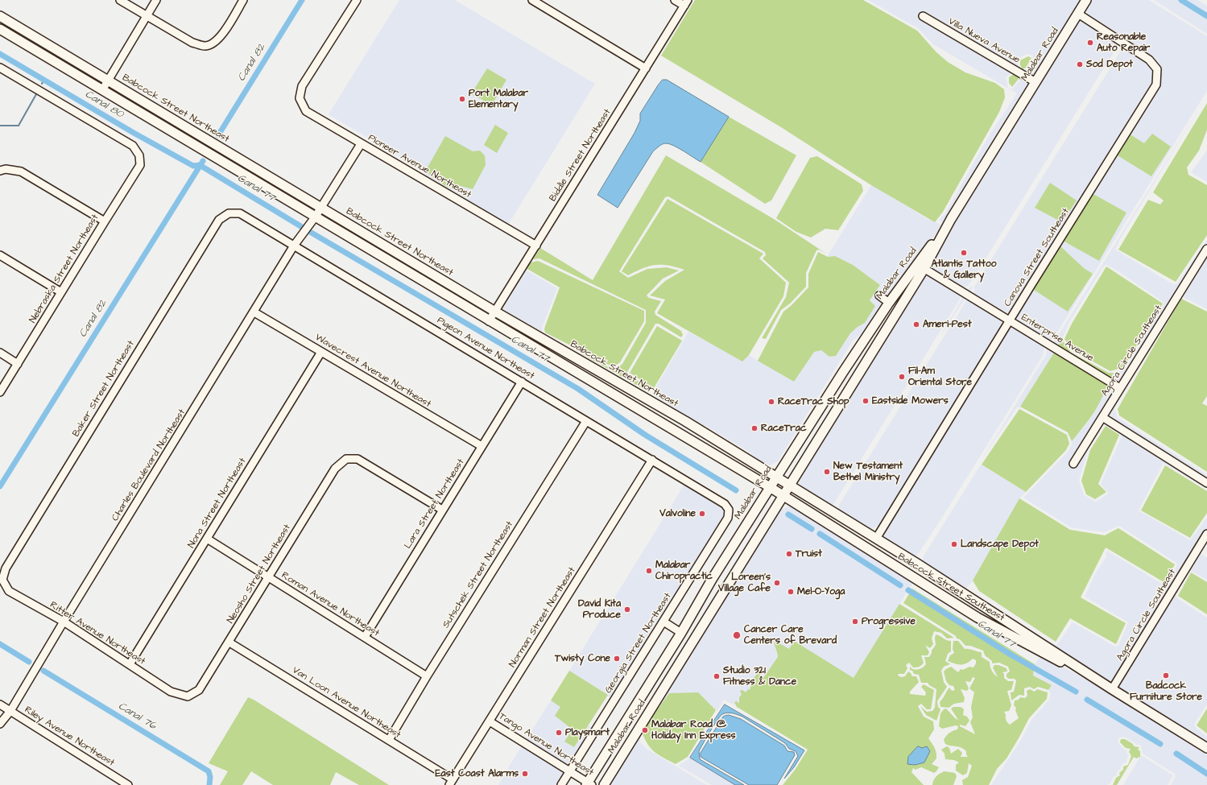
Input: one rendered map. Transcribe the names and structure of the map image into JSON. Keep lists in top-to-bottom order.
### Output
{
  "streets": {
    "main road": ["Malabar Road", "Babcock Street Northeast", "Babcock Street Southeast"],
    "street": [
      "Villa Nueva Avenue",
      "Biddle Street Northeast",
      "Pioneer Avenue Northeast",
      "Canova Street Southeast",
      "Nebraska Street Northeast",
      "Enterprise Avenue",
      "Pigeon Avenue Northeast",
      "Agora Circle Southeast",
      "Wavecrest Avenue Northeast",
      "Baker Street Northeast",
      "Charles Boulevard Northeast",
      "Nona Street Northeast",
      "Lara Street Northeast",
      "Neosho Street Northeast",
      "Sutschek Street Northeast",
      "Roman Avenue Northeast",
      "Norman Street Northeast",
      "Ritter Avenue Northeast",
      "Georgia Street Northeast",
      "Van Loon Avenue Northeast",
      "Riley Avenue Northeast",
      "Tango Avenue Northeast"
    ]
  },
  "crossings": [
    ["Villa Nueva Avenue", "Malabar Road"],
    ["Malabar Road", "Babcock Street Northeast"],
    ["Malabar Road", "Canova Street Southeast"],
    ["Malabar Road", "Enterprise Avenue"],
    ["Malabar Road", "Babcock Street Southeast"],
    ["Malabar Road", "Tango Avenue Northeast"],
    ["Babcock Street Northeast", "Biddle Street Northeast"],
    ["Babcock Street Northeast", "Charles Boulevard Northeast"],
    ["Babcock Street Northeast", "Babcock Street Southeast"],
    ["Biddle Street Northeast", "Pioneer Avenue Northeast"],
    ["Pioneer Avenue Northeast", "Charles Boulevard Northeast"],
    ["Canova Street Southeast", "Enterprise Avenue"],
    ["Canova Street Southeast", "Babcock Street Southeast"],
    ["Enterprise Avenue", "Agora Circle Southeast"],
    ["Pigeon Avenue Northeast", "Baker Street Northeast"],
    ["Pigeon Avenue Northeast", "Charles Boulevard Northeast"],
    ["Pigeon Avenue Northeast", "Lara Street Northeast"],
    ["Pigeon Avenue Northeast", "Sutschek Street Northeast"],
    ["Pigeon Avenue Northeast", "Norman Street Northeast"],
    ["Pigeon Avenue Northeast", "Georgia Street Northeast"],
    ["Agora Circle Southeast", "Babcock Street Southeast"],
    ["Wavecrest Avenue Northeast", "Charles Boulevard Northeast"],
    ["Wavecrest Avenue Northeast", "Nona Street Northeast"],
    ["Wavecrest Avenue Northeast", "Lara Street Northeast"],
    ["Baker Street Northeast", "Ritter Avenue Northeast"],
    ["Charles Boulevard Northeast", "Ritter Avenue Northeast"],
    ["Charles Boulevard Northeast", "Riley Avenue Northeast"],
    ["Nona Street Northeast", "Roman Avenue Northeast"],
    ["Nona Street Northeast", "Ritter Avenue Northeast"],
    ["Lara Street Northeast", "Neosho Street Northeast"],
    ["Lara Street Northeast", "Roman Avenue Northeast"],
    ["Neosho Street Northeast", "Roman Avenue Northeast"],
    ["Neosho Street Northeast", "Ritter Avenue Northeast"],
    ["Neosho Street Northeast", "Van Loon Avenue Northeast"],
    ["Sutschek Street Northeast", "Roman Avenue Northeast"],
    ["Sutschek Street Northeast", "Van Loon Avenue Northeast"],
    ["Norman Street Northeast", "Van Loon Avenue Northeast"],
    ["Norman Street Northeast", "Tango Avenue Northeast"],
    ["Georgia Street Northeast", "Tango Avenue Northeast"]
  ],
  "water": [
    "Canal 82",
    "Canal 80",
    "Canal 77",
    "Canal 76"
  ],
  "places": [
    "Reasonable Auto Repair",
    "Sod Depot",
    "Port Malabar Elementary",
    "Atlantis Tattoo & Gallery",
    "Ameri-Pest",
    "Fil-Am Oriental Store",
    "Eastside Mowers",
    "RaceTrac Shop",
    "RaceTrac",
    "New Testament Bethel Ministry",
    "Valvoline",
    "Landscape Depot",
    "Truist",
    "Malabar Chiropractic",
    "Loreen's Village Cafe",
    "Mel-O-Yoga",
    "David Kita Produce",
    "Progressive",
    "Cancer Care Centers of Brevard",
    "Twisty Cone",
    "Badcock Furniture Store",
    "Studio 321 Fitness & Dance",
    "Malabar Road @ Holiday Inn Express",
    "Playsmart",
    "East Coast Alarms"
  ]
}
